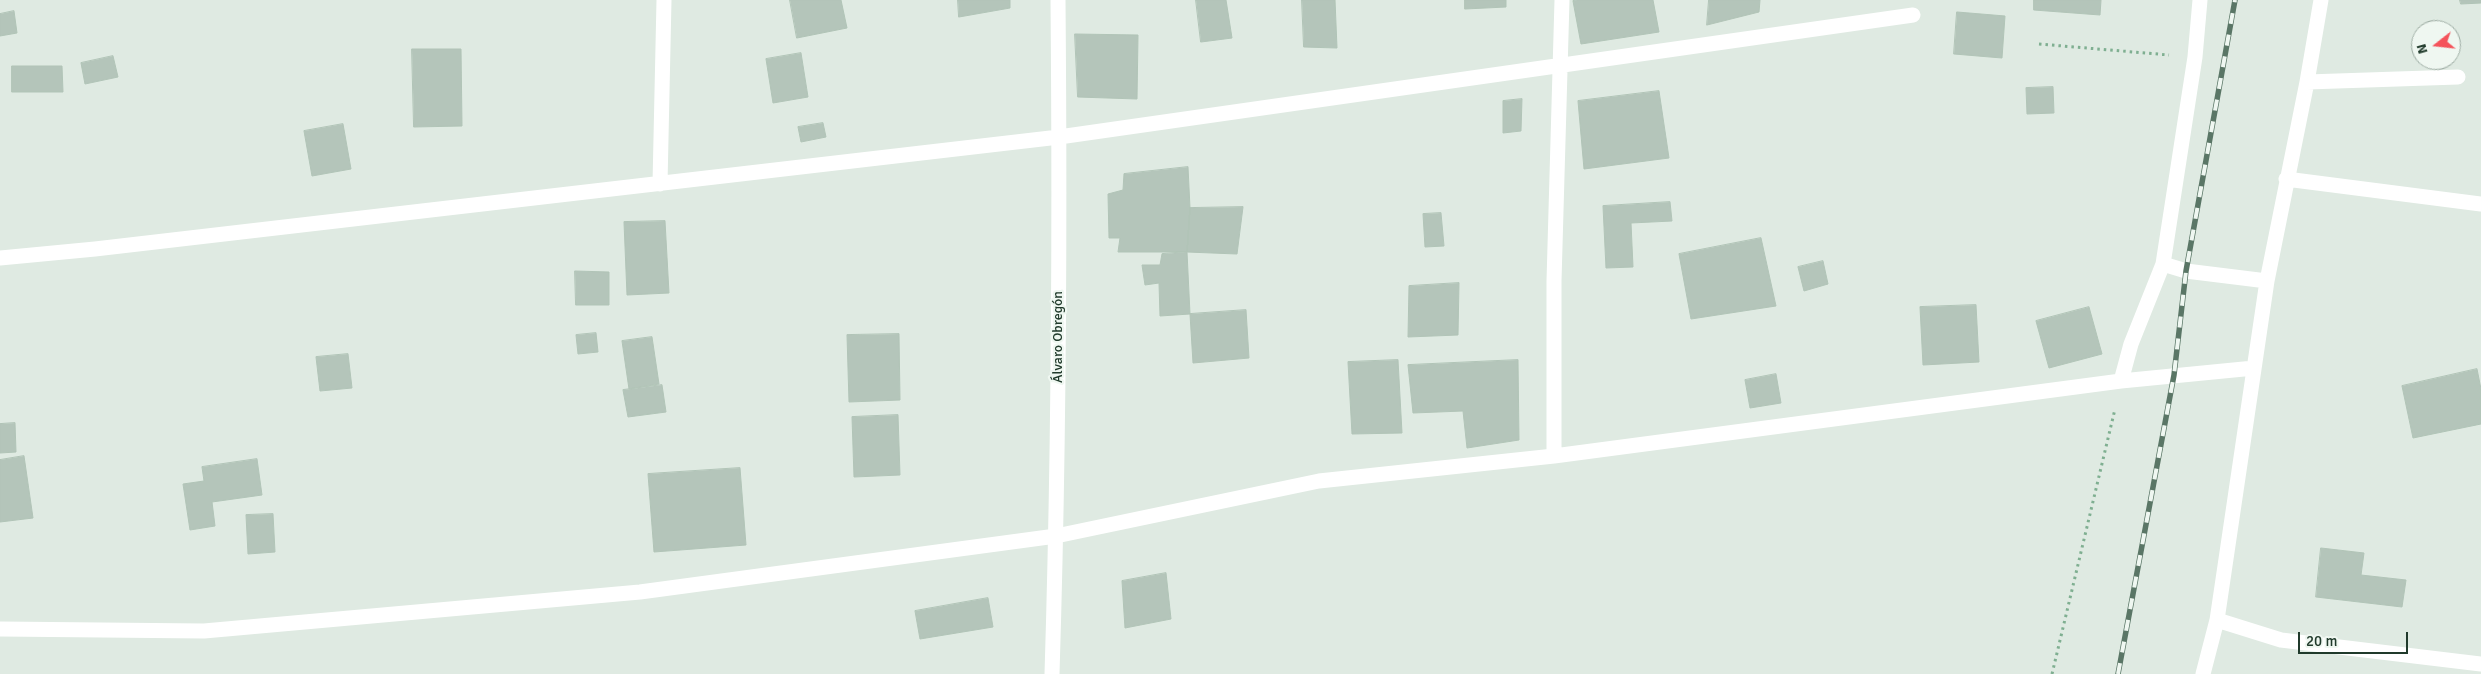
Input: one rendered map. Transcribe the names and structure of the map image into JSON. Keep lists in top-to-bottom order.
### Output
{
  "streets": {
    "street": ["Álvaro Obregón"]
  },
  "scale_bar": "20 m",
  "north": "left"
}
